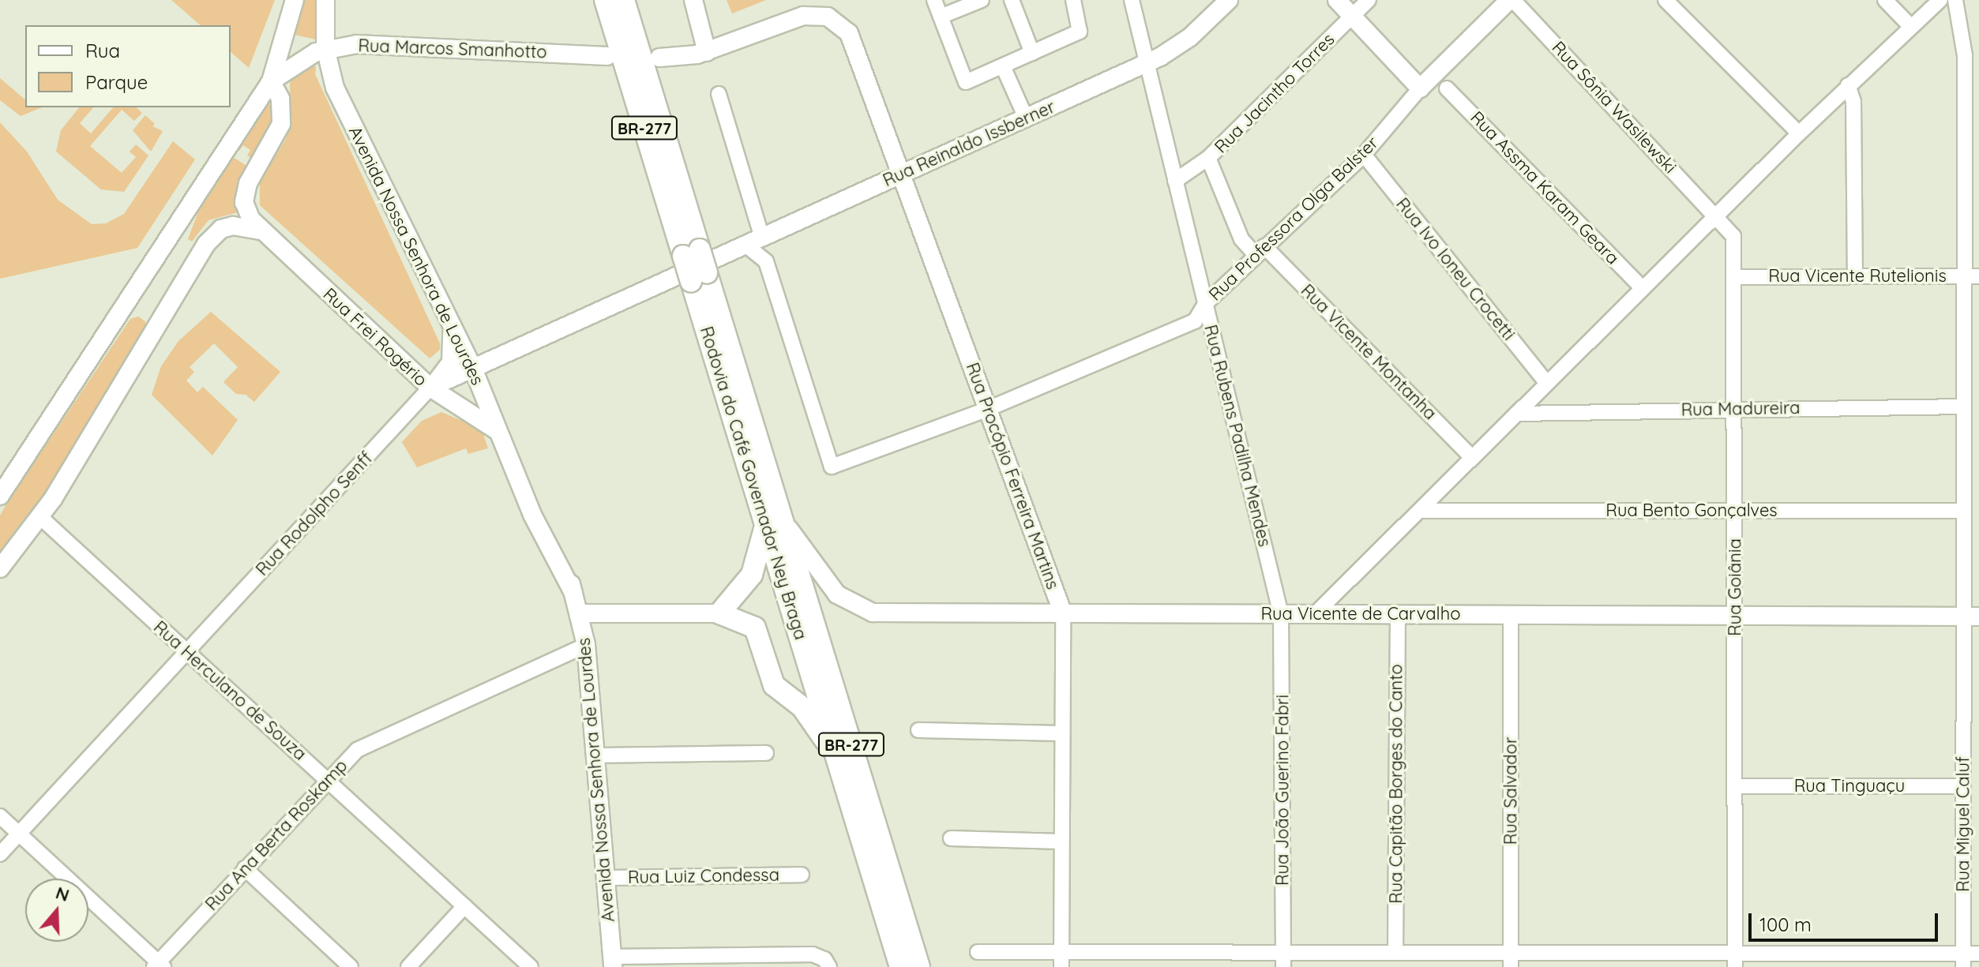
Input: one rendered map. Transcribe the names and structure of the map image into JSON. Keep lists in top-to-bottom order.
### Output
{
  "streets": {
    "highway": ["BR-277", "Rodovia do Café Governador Ney Braga"],
    "main road": [
      "Rua Marcos Smanhotto",
      "Rua Reinaldo Issberner",
      "Rua Professora Olga Balster",
      "Avenida Nossa Senhora de Lourdes",
      "Rua Frei Rogério",
      "Rua Procópio Ferreira Martins",
      "Rua Rodolpho Senff",
      "Rua Vicente de Carvalho"
    ],
    "street": [
      "Rua Jacintho Torres",
      "Rua Sônia Wasilewski",
      "Rua Assma Karam Geara",
      "Rua Ivo Ioneu Crocetti",
      "Rua Vicente Rutelionis",
      "Rua Vicente Montanha",
      "Rua Madureira",
      "Rua Rubens Padilha Mendes",
      "Rua Bento Gonçalves",
      "Rua Goiânia",
      "Rua Herculano de Souza",
      "Rua Capitão Borges do Canto",
      "Rua Tinguaçu",
      "Rua João Guerino Fabri",
      "Rua Salvador",
      "Rua Miguel Caluf",
      "Rua Ana Berta Roskamp",
      "Rua Luiz Condessa"
    ]
  },
  "crossings": [
    ["Rua Marcos Smanhotto", "Avenida Nossa Senhora de Lourdes"],
    ["Rua Jacintho Torres", "Rua Vicente Montanha"],
    ["Rua Jacintho Torres", "Rua Rubens Padilha Mendes"],
    ["Rua Sônia Wasilewski", "Rua Professora Olga Balster"],
    ["Rua Sônia Wasilewski", "Rua Goiânia"],
    ["Rua Reinaldo Issberner", "Rua Professora Olga Balster"],
    ["Rua Reinaldo Issberner", "Rua Rubens Padilha Mendes"],
    ["Rua Reinaldo Issberner", "Rua Procópio Ferreira Martins"],
    ["Rua Reinaldo Issberner", "Rodovia do Café Governador Ney Braga"],
    ["Rua Reinaldo Issberner", "Rua Rodolpho Senff"],
    ["Rua Professora Olga Balster", "Rua Ivo Ioneu Crocetti"],
    ["Rua Professora Olga Balster", "Rua Vicente Montanha"],
    ["Rua Professora Olga Balster", "Rua Rubens Padilha Mendes"],
    ["Rua Professora Olga Balster", "Rua Procópio Ferreira Martins"],
    ["Avenida Nossa Senhora de Lourdes", "Rua Frei Rogério"],
    ["Avenida Nossa Senhora de Lourdes", "Rua Rodolpho Senff"],
    ["Avenida Nossa Senhora de Lourdes", "Rua Ana Berta Roskamp"],
    ["Avenida Nossa Senhora de Lourdes", "Rua Luiz Condessa"],
    ["Rua Vicente Rutelionis", "Rua Goiânia"],
    ["Rua Vicente Rutelionis", "Rua Miguel Caluf"],
    ["Rua Frei Rogério", "Rua Rodolpho Senff"],
    ["Rua Madureira", "Rua Goiânia"],
    ["Rua Madureira", "Rua Miguel Caluf"],
    ["Rua Rubens Padilha Mendes", "Rua Vicente de Carvalho"],
    ["Rua Rubens Padilha Mendes", "Rua João Guerino Fabri"],
    ["Rua Procópio Ferreira Martins", "Rua Vicente de Carvalho"],
    ["Rodovia do Café Governador Ney Braga", "Rua Rodolpho Senff"],
    ["Rodovia do Café Governador Ney Braga", "Rua Vicente de Carvalho"],
    ["Rua Bento Gonçalves", "Rua Goiânia"],
    ["Rua Bento Gonçalves", "Rua Miguel Caluf"],
    ["Rua Rodolpho Senff", "Rua Herculano de Souza"],
    ["Rua Goiânia", "Rua Vicente de Carvalho"],
    ["Rua Goiânia", "Rua Tinguaçu"],
    ["Rua Vicente de Carvalho", "Rua Capitão Borges do Canto"],
    ["Rua Vicente de Carvalho", "Rua João Guerino Fabri"],
    ["Rua Vicente de Carvalho", "Rua Salvador"],
    ["Rua Vicente de Carvalho", "Rua Miguel Caluf"],
    ["Rua Herculano de Souza", "Rua Ana Berta Roskamp"],
    ["Rua Tinguaçu", "Rua Miguel Caluf"]
  ],
  "legend": ["Rua", "Parque"],
  "scale_bar": "100 m",
  "north": "top"
}
